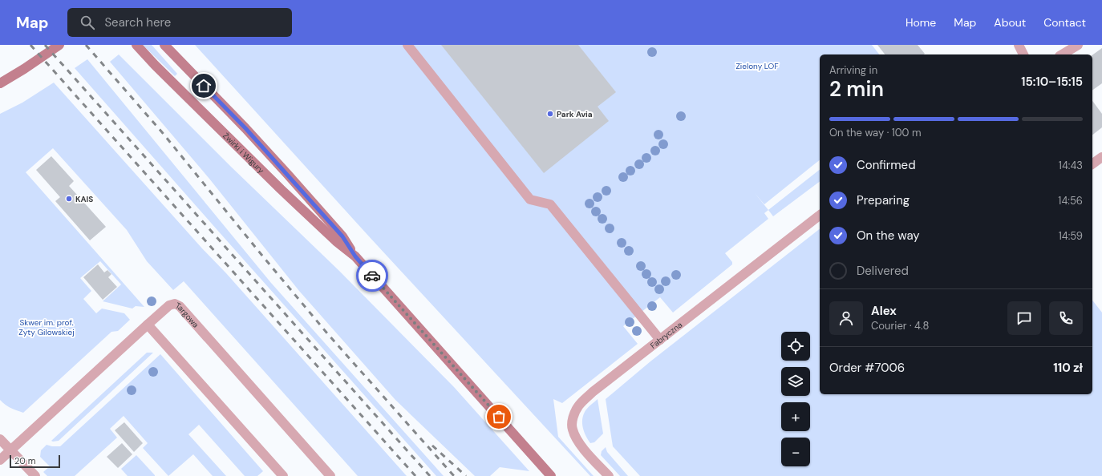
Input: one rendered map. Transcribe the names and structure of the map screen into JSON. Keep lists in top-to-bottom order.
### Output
{
  "streets": {
    "main road": ["Żwirki i Wigury"],
    "street": ["Targowa", "Fabryczna"]
  },
  "parks": ["Zielony LOF", "Skwer im. prof. Zyty Gilowskiej"],
  "places": ["Park Avia", "KAIS"],
  "scale_bar": "20 m",
  "page": {
    "header": "Map",
    "search": "Search here",
    "nav": [
      "Home",
      "Map",
      "About",
      "Contact"
    ],
    "heading": ["2 min", "Arriving in", "15:10–15:15"],
    "panel": [
      "Alex",
      "Courier · 4.8",
      "Order #7006",
      "110 zł"
    ],
    "bar": "On the way · 100 m",
    "list": [
      ["Confirmed", "14:43"],
      ["Preparing", "14:56"],
      ["On the way", "14:59"],
      "Delivered"
    ],
    "map_buttons": ["+", "−"],
    "scale": "20 m"
  }
}
